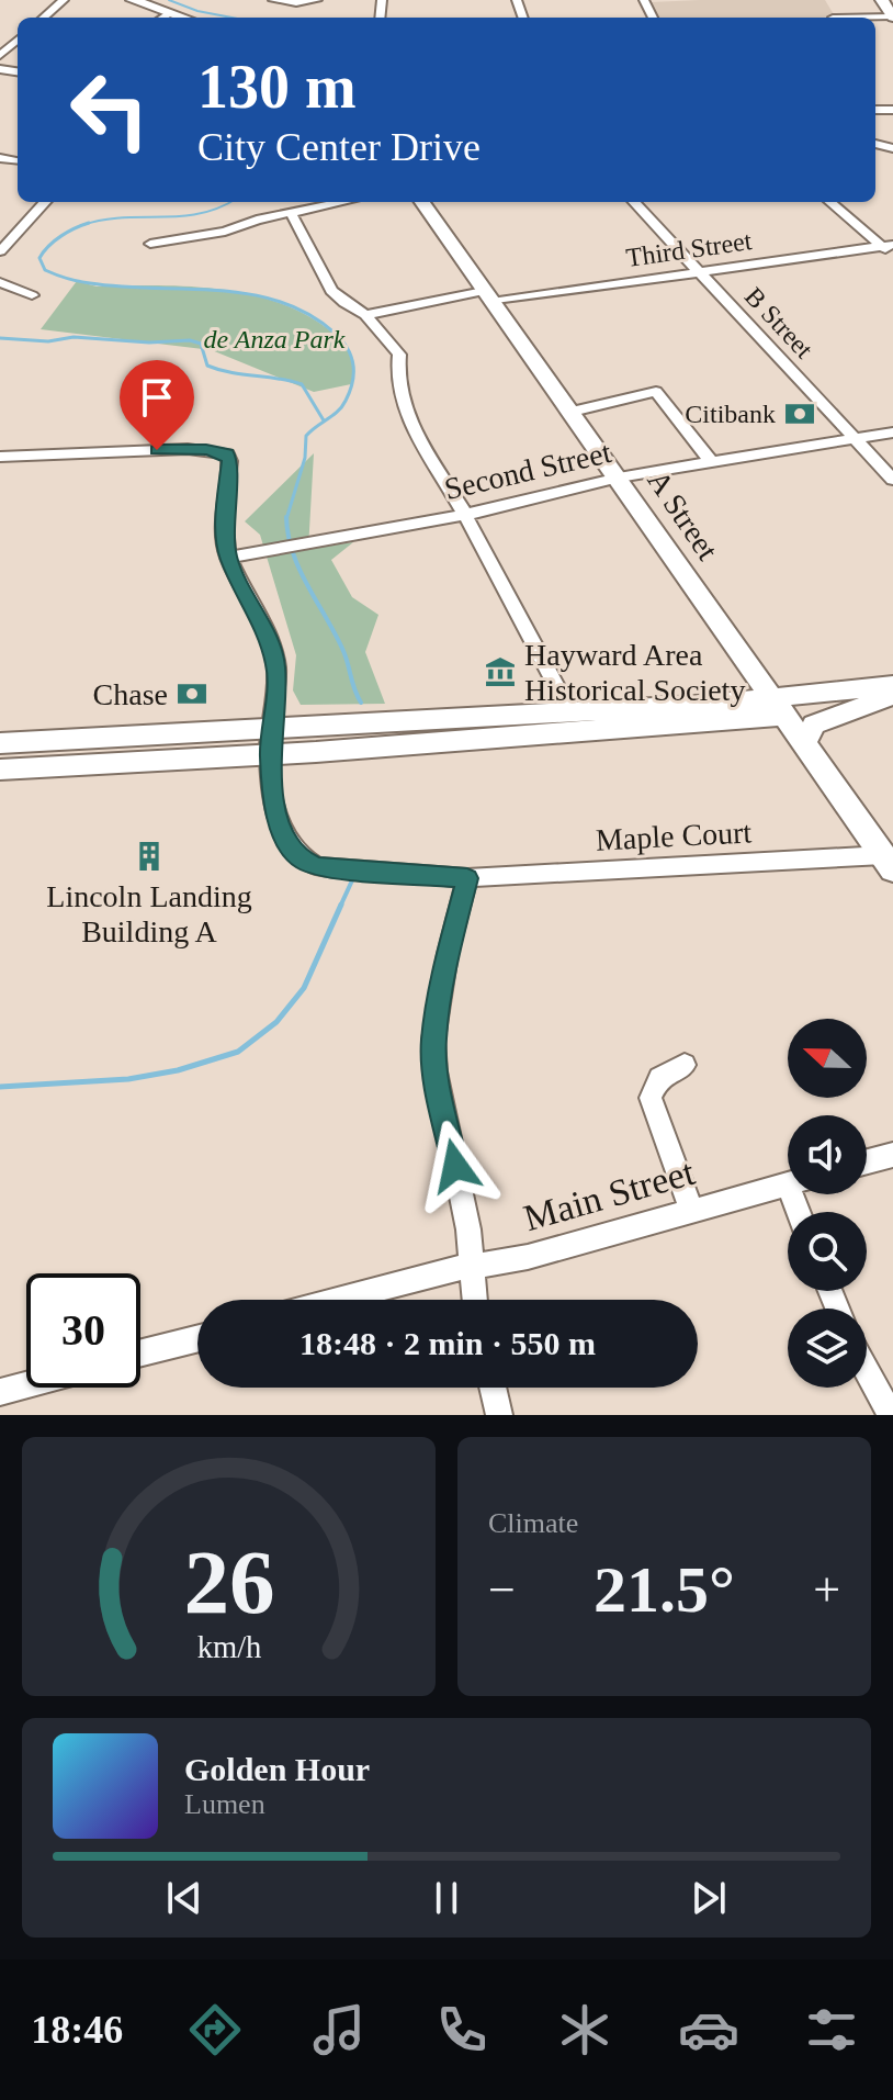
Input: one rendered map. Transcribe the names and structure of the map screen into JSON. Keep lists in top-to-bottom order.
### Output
{
  "streets": {
    "main road": ["A Street"],
    "street": [
      "Third Street",
      "B Street",
      "Second Street",
      "Maple Court",
      "Main Street"
    ]
  },
  "crossings": [
    ["Third Street", "B Street"],
    ["Third Street", "A Street"],
    ["B Street", "Second Street"],
    ["Second Street", "A Street"],
    ["Second Street", "Maple Court"],
    ["A Street", "Maple Court"]
  ],
  "parks": ["de Anza Park"],
  "places": {
    "bank": ["Citibank", "Chase"],
    "museum": ["Hayward Area Historical Society"],
    "building": ["Lincoln Landing Building A"]
  },
  "north": "left",
  "page": {
    "turn": ["130 m", "City Center Drive"],
    "limit": "30",
    "trip": "18:48 · 2 min · 550 m",
    "tile": "Climate",
    "heat": ["−", "21.5°", "+"],
    "song": ["Golden Hour", "Lumen"],
    "tabs": "18:46",
    "gauge": ["26", "km/h"]
  }
}
